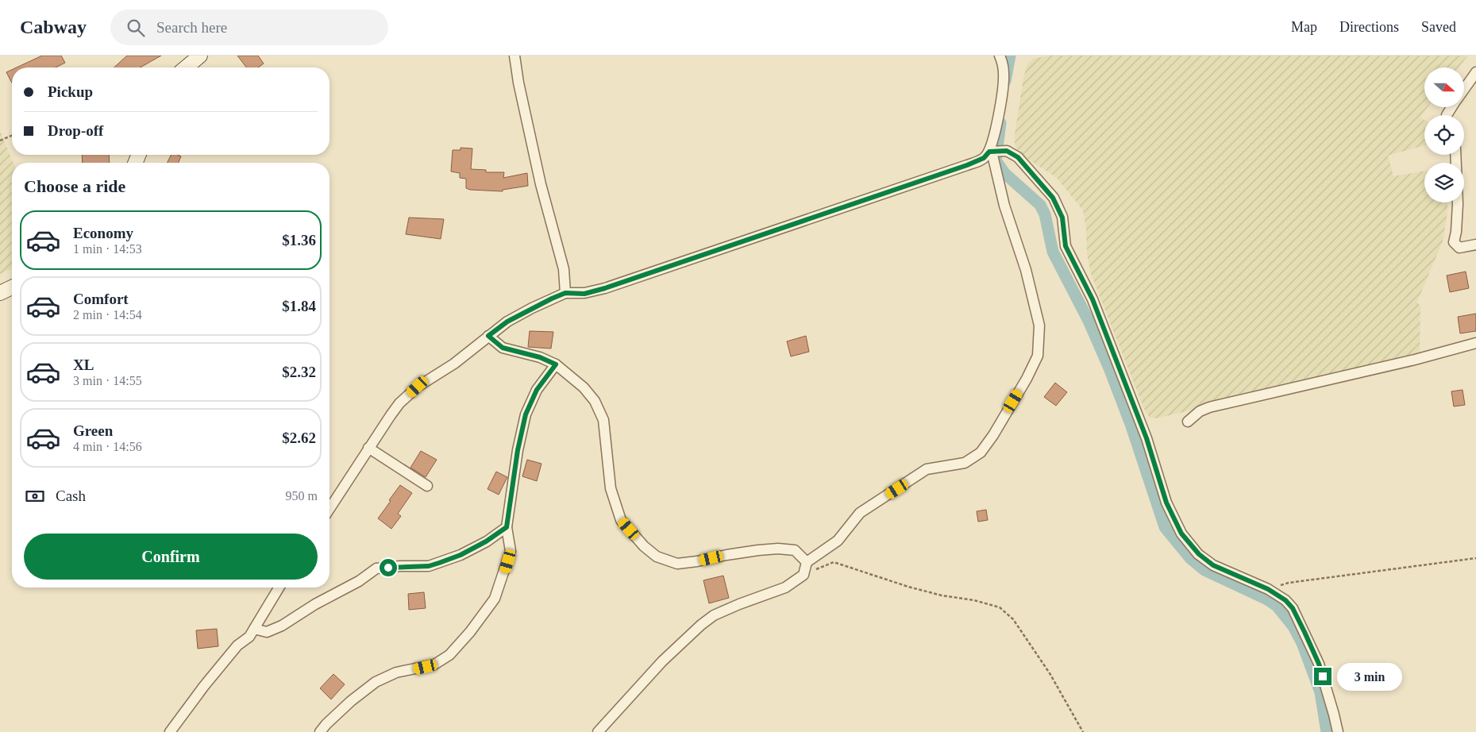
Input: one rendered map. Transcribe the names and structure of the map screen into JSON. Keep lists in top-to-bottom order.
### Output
{
  "north": "right",
  "page": {
    "header": "Cabway",
    "search": "Search here",
    "nav": ["Map", "Directions", "Saved"],
    "banner": ["Pickup", "Drop-off"],
    "heading": "Choose a ride",
    "list": [
      {
        "name": "Economy",
        "note": "1 min · 14:53",
        "value": "$1.36"
      },
      {
        "name": "Comfort",
        "note": "2 min · 14:54",
        "value": "$1.84"
      },
      {
        "name": "XL",
        "note": "3 min · 14:55",
        "value": "$2.32"
      },
      {
        "name": "Green",
        "note": "4 min · 14:56",
        "value": "$2.62"
      }
    ],
    "pay": ["Cash", "950 m"],
    "buttons": "Confirm",
    "bubble": "3 min"
  }
}
